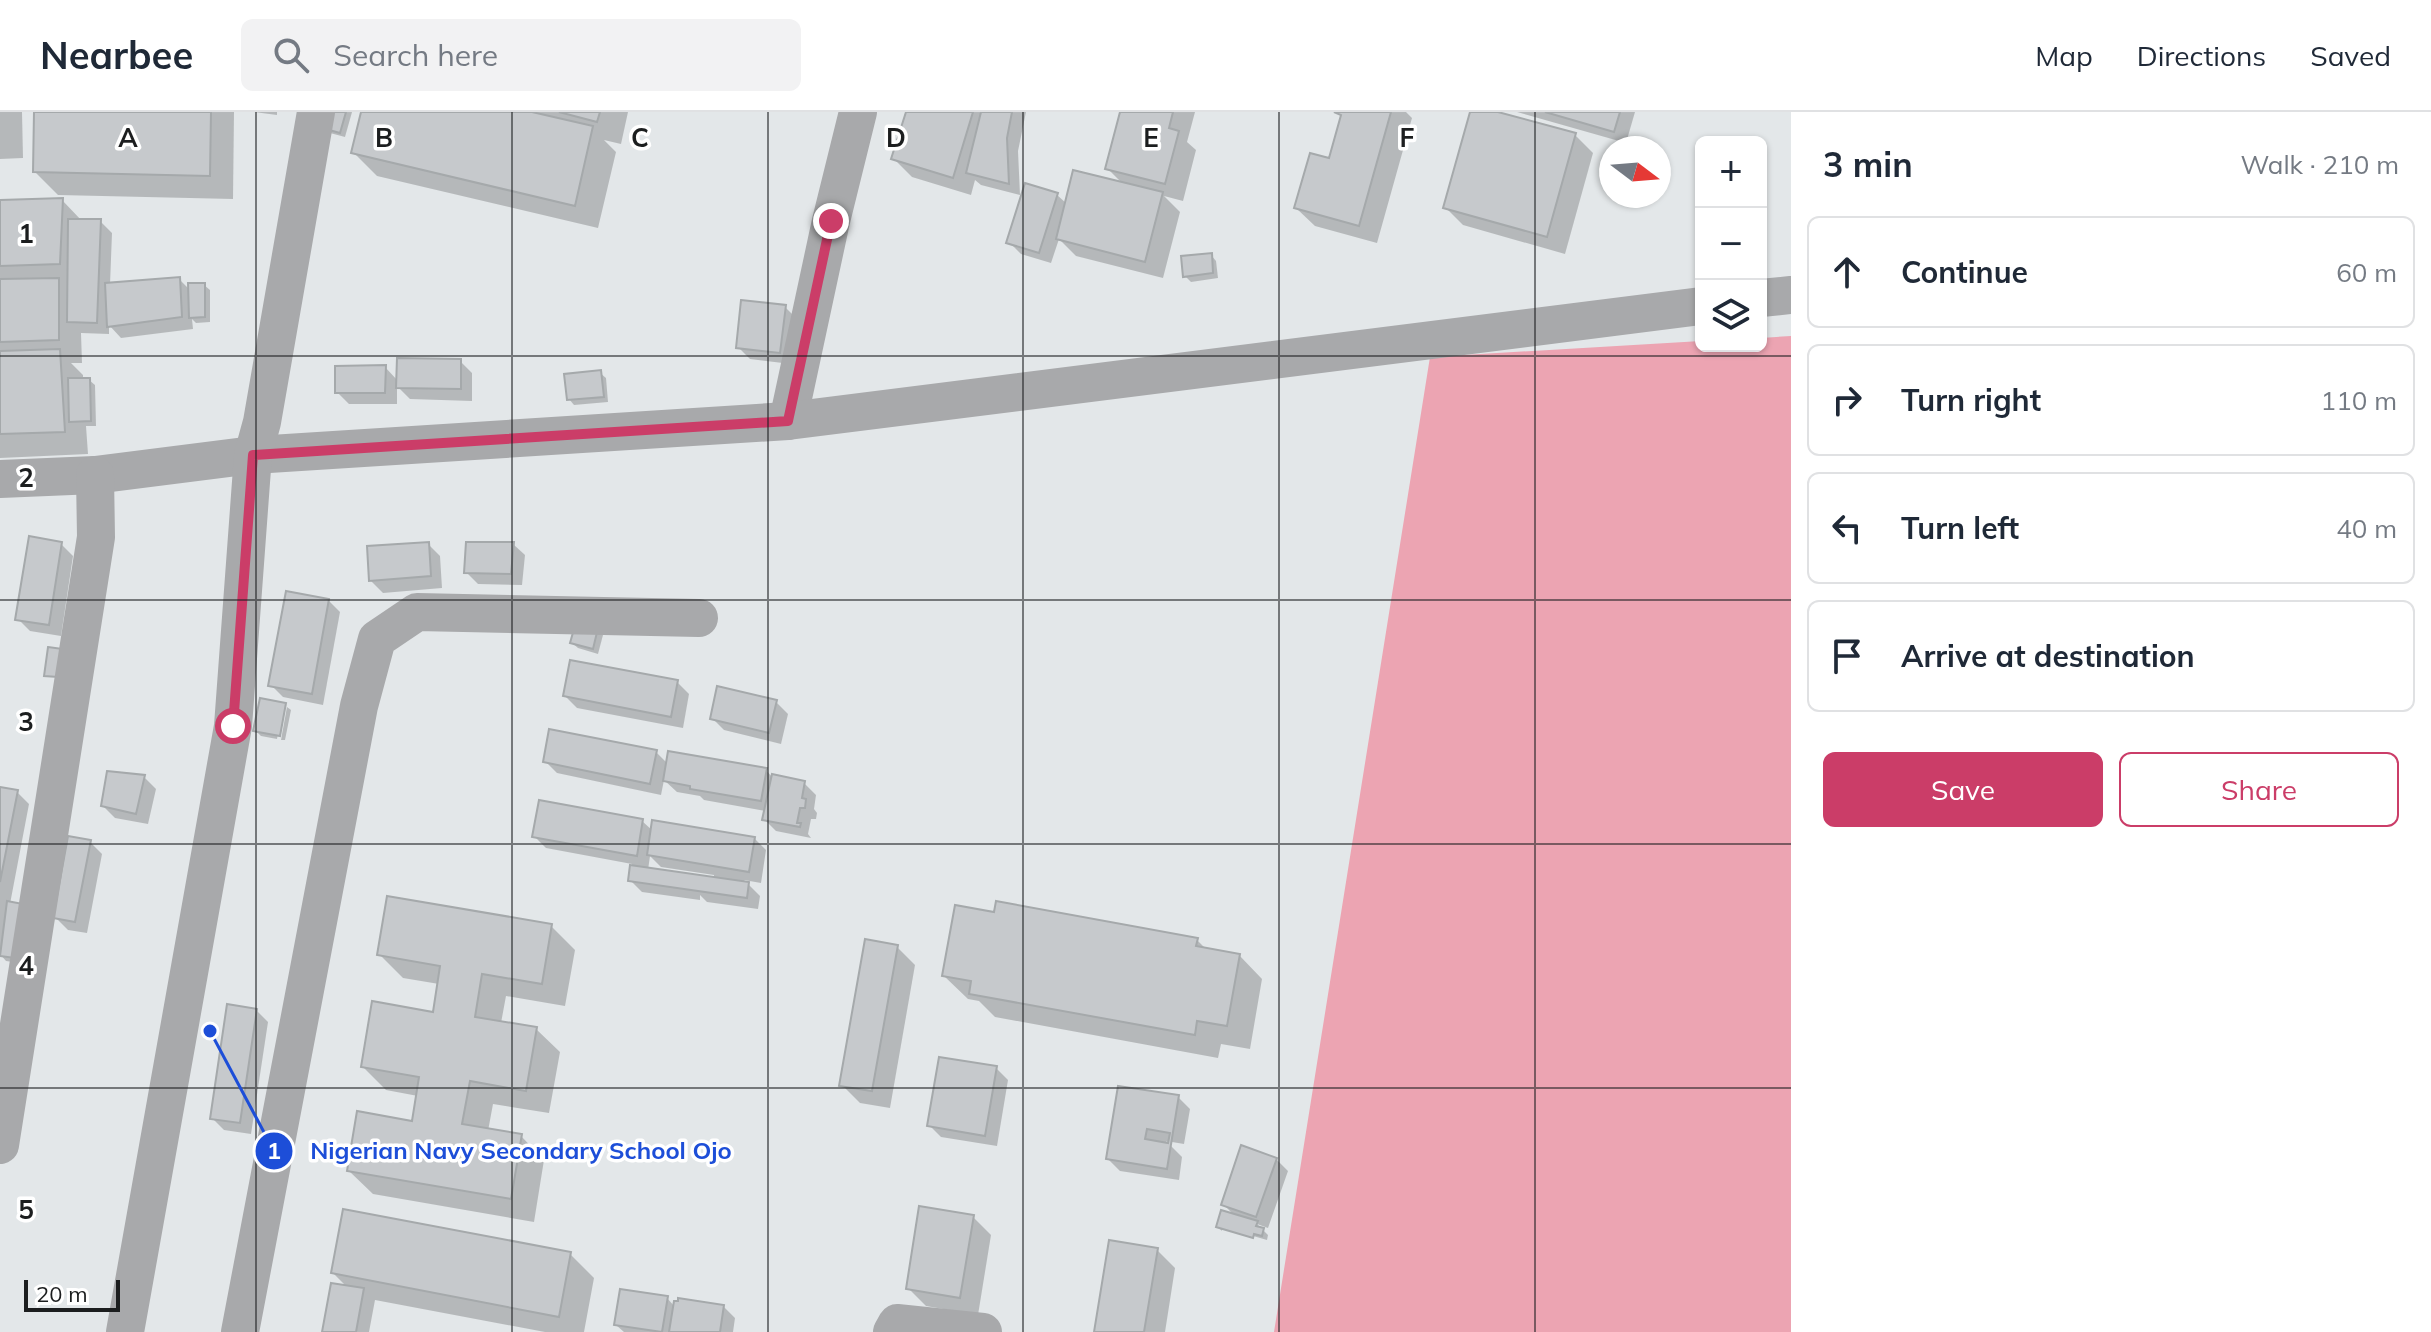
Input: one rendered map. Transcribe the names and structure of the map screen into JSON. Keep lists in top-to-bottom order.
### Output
{
  "places": ["Nigerian Navy Secondary School Ojo"],
  "scale_bar": "20 m",
  "north": "right",
  "page": {
    "header": "Nearbee",
    "search": "Search here",
    "nav": ["Map", "Directions", "Saved"],
    "heading": ["3 min", "Walk · 210 m"],
    "map_buttons": ["+", "−"],
    "list": [
      ["Continue", "60 m"],
      ["Turn right", "110 m"],
      ["Turn left", "40 m"],
      "Arrive at destination"
    ],
    "buttons": ["Save", "Share"],
    "scale": "20 m"
  },
  "grid": {
    "columns": [
      "A",
      "B",
      "C",
      "D",
      "E",
      "F"
    ],
    "rows": [
      "1",
      "2",
      "3",
      "4",
      "5"
    ]
  }
}
